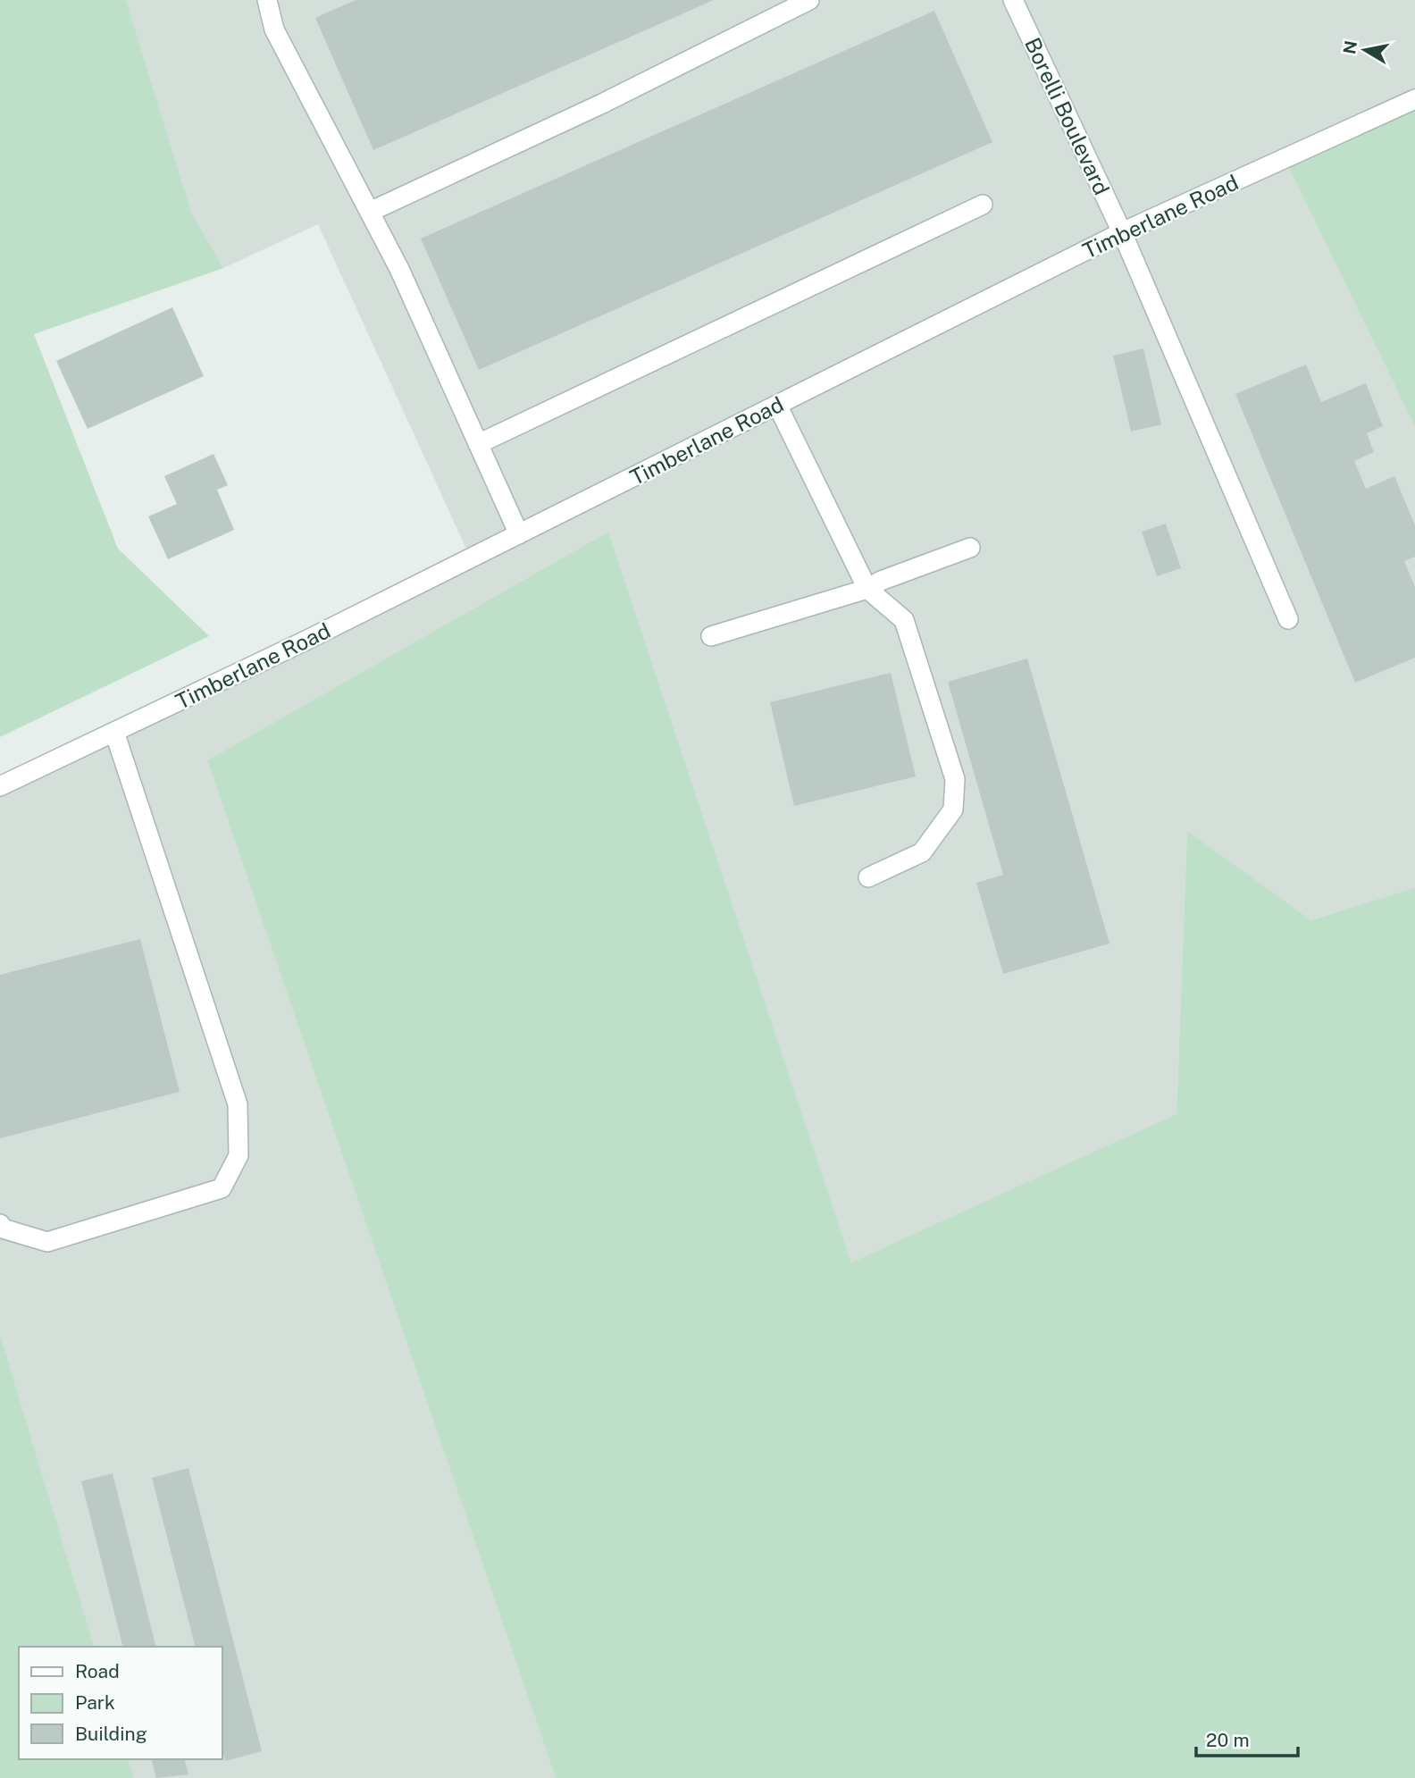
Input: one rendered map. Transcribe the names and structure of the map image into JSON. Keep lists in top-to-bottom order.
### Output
{
  "streets": {
    "street": ["Borelli Boulevard", "Timberlane Road"]
  },
  "crossings": [
    ["Borelli Boulevard", "Timberlane Road"]
  ],
  "legend": ["Road", "Park", "Building"],
  "scale_bar": "20 m",
  "north": "left"
}
